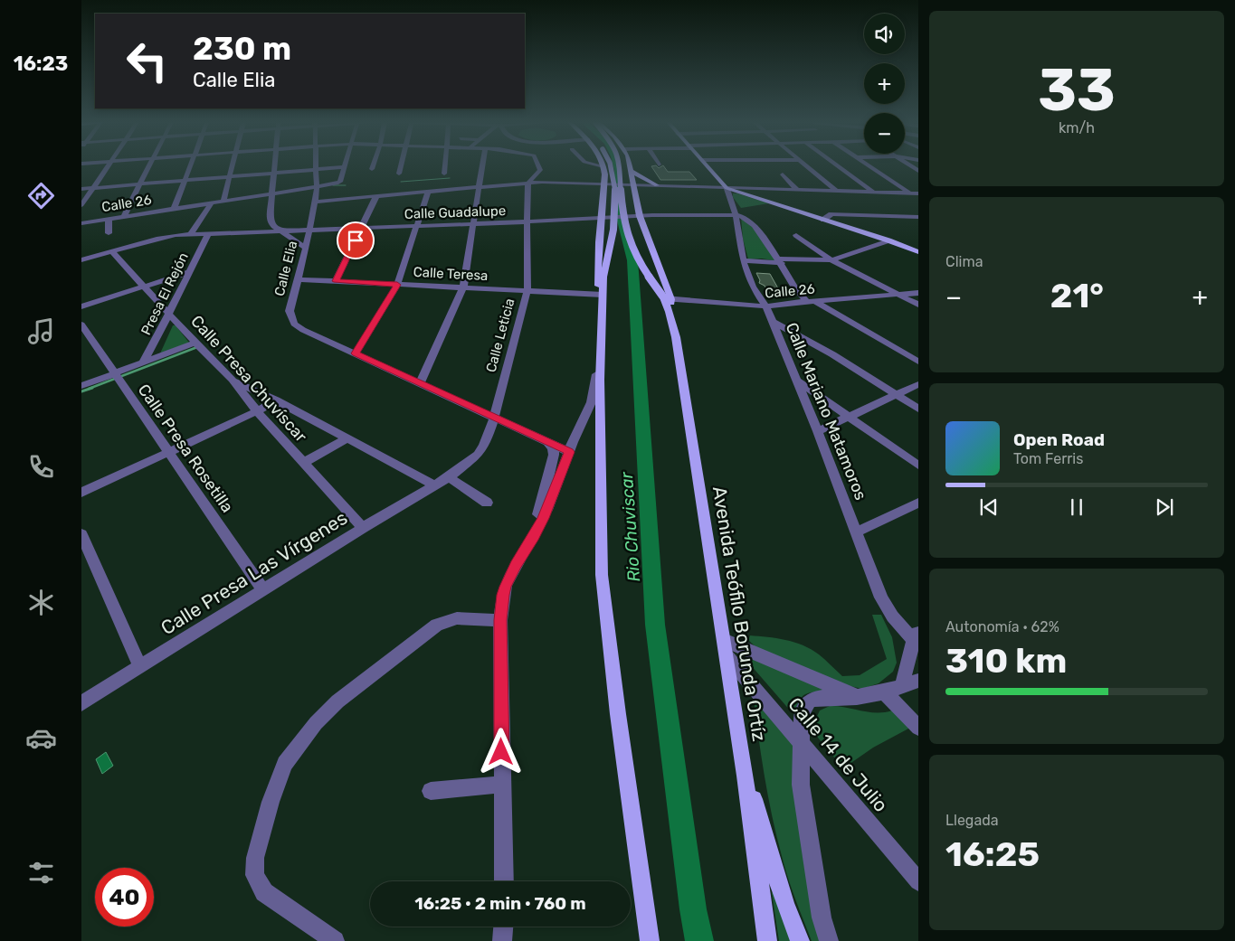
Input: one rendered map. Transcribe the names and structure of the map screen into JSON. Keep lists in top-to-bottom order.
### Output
{
  "streets": {
    "main road": ["Avenida Teófilo Borunda Ortíz"],
    "street": [
      "Calle 26",
      "Calle Guadalupe",
      "Calle Elia",
      "Calle Teresa",
      "Presa El Rejón",
      "Calle Leticia",
      "Calle Presa Chuvíscar",
      "Calle Mariano Matamoros",
      "Calle Presa Rosetilla",
      "Calle Presa Las Vírgenes",
      "Calle 14 de Julio"
    ]
  },
  "crossings": [
    ["Calle 26", "Calle Elia"],
    ["Calle 26", "Calle Mariano Matamoros"],
    ["Calle 26", "Avenida Teófilo Borunda Ortíz"],
    ["Calle Guadalupe", "Calle Elia"],
    ["Calle Guadalupe", "Presa El Rejón"],
    ["Calle Guadalupe", "Calle Leticia"],
    ["Calle Guadalupe", "Calle Presa Chuvíscar"],
    ["Calle Guadalupe", "Calle Mariano Matamoros"],
    ["Calle Elia", "Calle Teresa"],
    ["Calle Elia", "Calle Leticia"],
    ["Calle Teresa", "Calle Leticia"],
    ["Presa El Rejón", "Calle Presa Chuvíscar"],
    ["Calle Leticia", "Calle Presa Las Vírgenes"],
    ["Calle Presa Chuvíscar", "Calle Presa Las Vírgenes"],
    ["Calle Presa Rosetilla", "Calle Presa Las Vírgenes"],
    ["Avenida Teófilo Borunda Ortíz", "Calle 14 de Julio"]
  ],
  "water": ["Rio Chuviscar"],
  "page": {
    "tabs": "16:23",
    "tile": [
      ["33", "km/h"],
      "Clima",
      ["Autonomía · 62%", "310 km"],
      ["Llegada", "16:25"]
    ],
    "map_buttons": ["+", "−"],
    "turn": ["230 m", "Calle Elia"],
    "heat": ["−", "21°", "+"],
    "song": ["Open Road", "Tom Ferris"],
    "limit": "40",
    "trip": "16:25 · 2 min · 760 m"
  }
}
